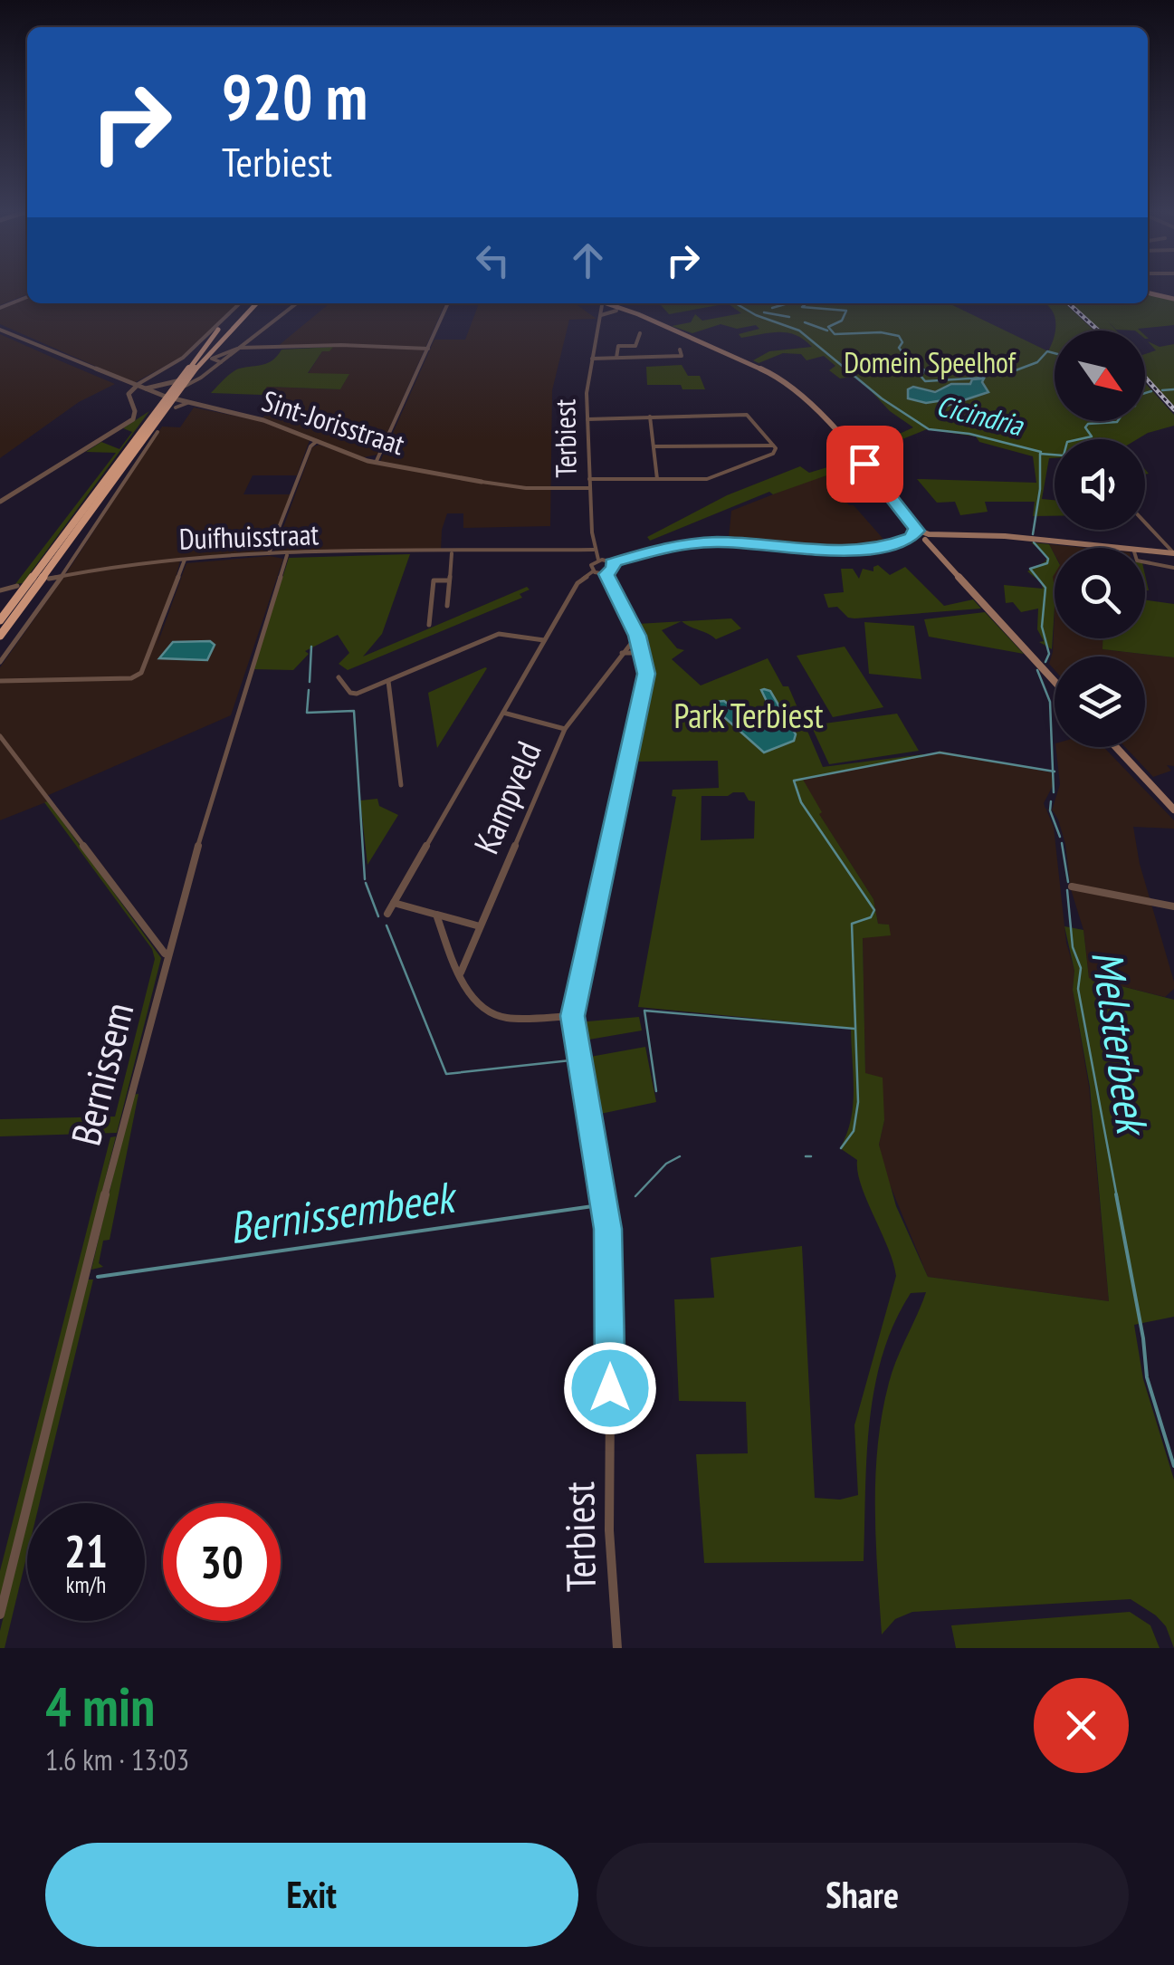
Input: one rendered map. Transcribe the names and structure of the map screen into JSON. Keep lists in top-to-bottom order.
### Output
{
  "streets": {
    "street": [
      "Sint-Jorisstraat",
      "Terbiest",
      "Duifhuisstraat",
      "Kampveld",
      "Bernissem"
    ]
  },
  "crossings": [
    ["Sint-Jorisstraat", "Terbiest"],
    ["Terbiest", "Duifhuisstraat"],
    ["Terbiest", "Kampveld"],
    ["Duifhuisstraat", "Bernissem"]
  ],
  "water": ["Cicindria", "Melsterbeek", "Bernissembeek"],
  "parks": ["Domein Speelhof", "Park Terbiest"],
  "north": "bottom right",
  "page": {
    "turn": ["920 m", "Terbiest"],
    "speed": "21 km/h",
    "limit": "30",
    "heading": ["4 min", "1.6 km · 13:03"],
    "buttons": ["Exit", "Share"]
  }
}
